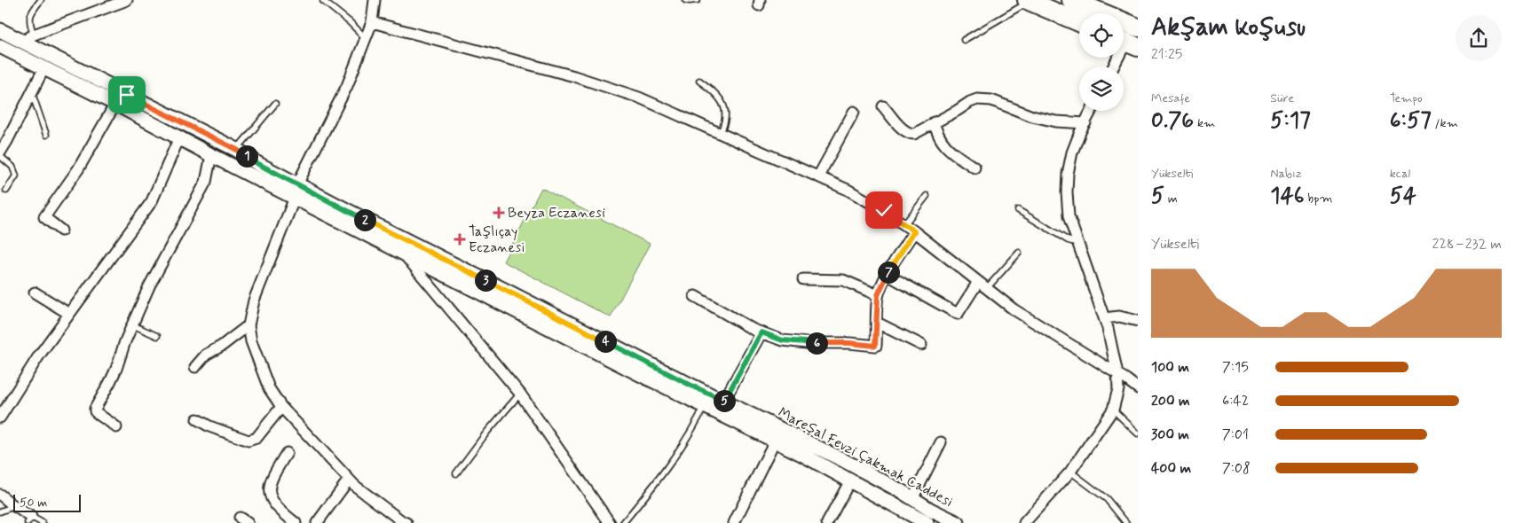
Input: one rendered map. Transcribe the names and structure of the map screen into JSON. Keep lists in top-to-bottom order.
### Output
{
  "streets": {
    "street": ["Mareşal Fevzi Çakmak Caddesi"]
  },
  "places": {
    "health": ["Beyza Eczanesi", "Taşlıçay Eczanesi"]
  },
  "scale_bar": "50 m",
  "page": {
    "heading": ["Akşam koşusu", "21:25"],
    "stats": [
      ["Mesafe", "0.76 km"],
      ["Süre", "5:17"],
      ["Tempo", "6:57 /km"],
      ["Yükselti", "5 m"],
      ["Nabız", "146 bpm"],
      ["kcal", "54"]
    ],
    "pins": [
      "1",
      "2",
      "7",
      "3",
      "4",
      "6",
      "5"
    ],
    "chart": ["Yükselti", "228–232 m"],
    "list": [
      {
        "name": "100 m",
        "note": "7:15"
      },
      {
        "name": "200 m",
        "note": "6:42"
      },
      {
        "name": "300 m",
        "note": "7:01"
      },
      {
        "name": "400 m",
        "note": "7:08"
      }
    ],
    "scale": "50 m"
  }
}
